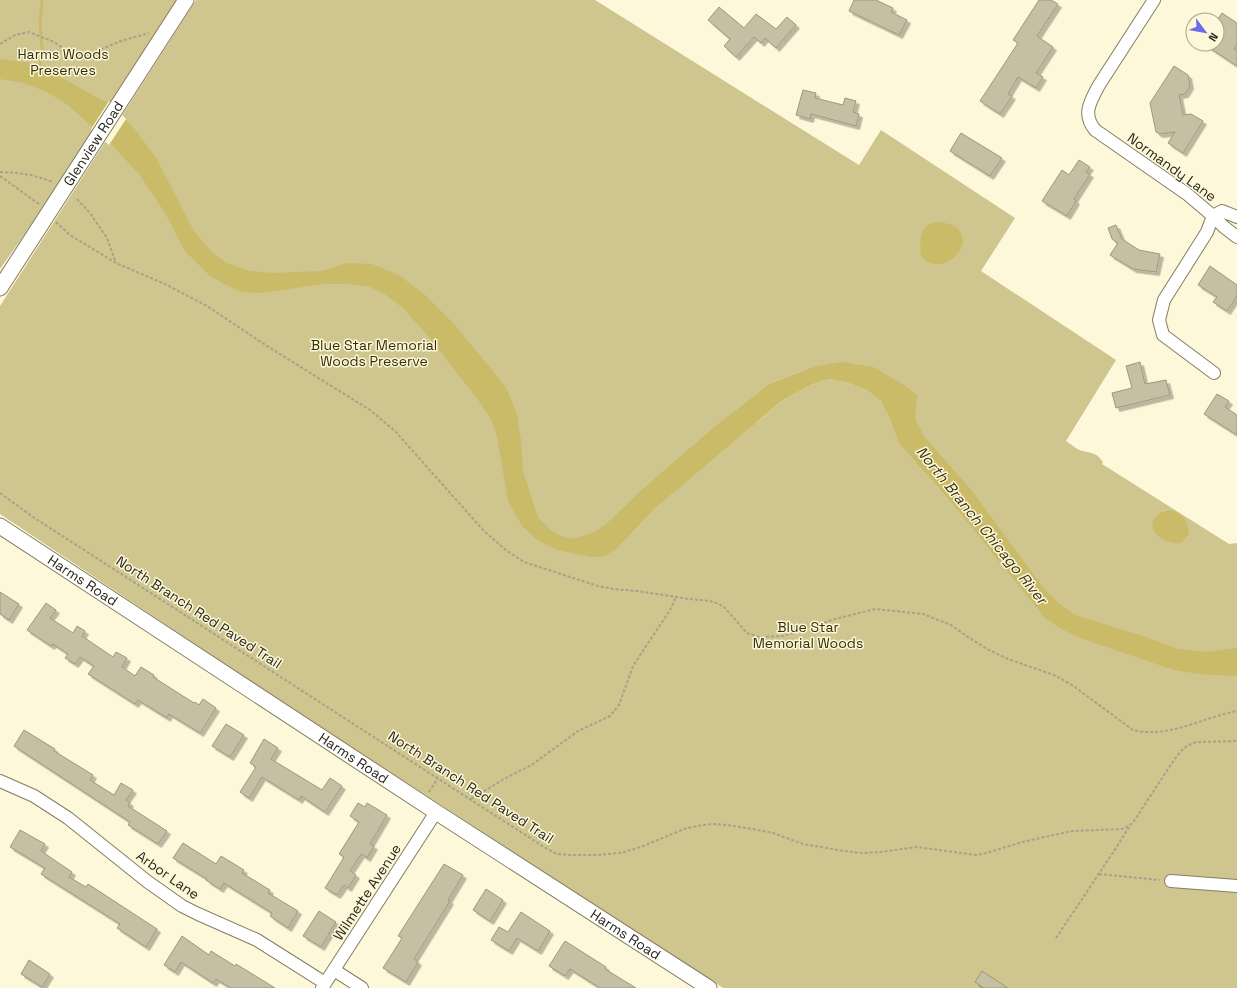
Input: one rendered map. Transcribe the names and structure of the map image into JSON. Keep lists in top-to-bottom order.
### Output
{
  "streets": {
    "main road": ["Glenview Road", "Harms Road"],
    "street": ["Normandy Lane", "Arbor Lane", "Wilmette Avenue"],
    "path": ["North Branch Red Paved Trail"]
  },
  "crossings": [
    ["Harms Road", "Wilmette Avenue"],
    ["Arbor Lane", "Wilmette Avenue"]
  ],
  "water": ["North Branch Chicago River"],
  "parks": ["Harms Woods Preserves", "Blue Star Memorial Woods Preserve", "Blue Star Memorial Woods"],
  "north": "bottom right"
}
